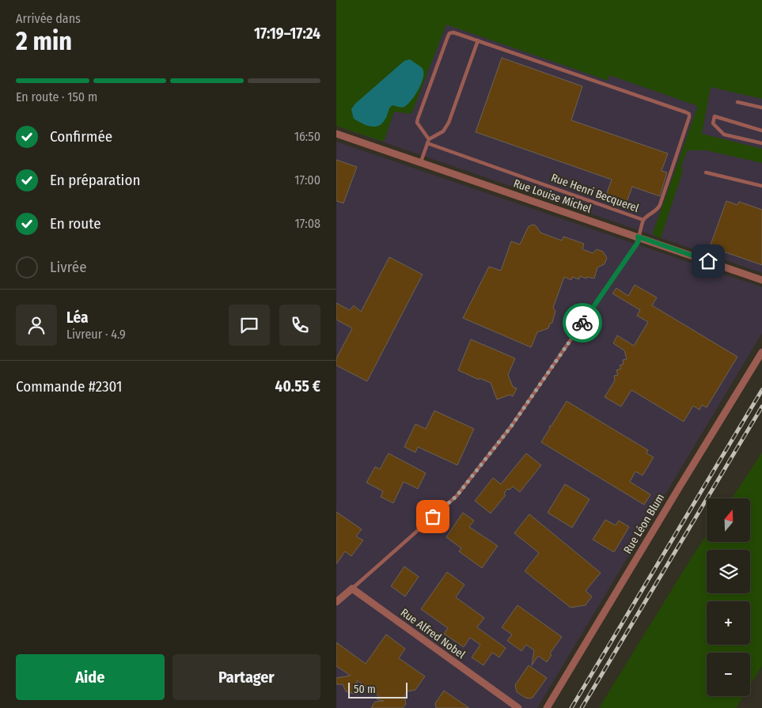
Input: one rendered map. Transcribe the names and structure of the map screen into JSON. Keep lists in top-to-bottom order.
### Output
{
  "streets": {
    "street": ["Rue Louise Michel", "Rue Léon Blum", "Rue Alfred Nobel"],
    "lane": ["Rue Henri Becquerel"]
  },
  "crossings": [
    ["Rue Henri Becquerel", "Rue Louise Michel"],
    ["Rue Henri Becquerel", "Rue Alfred Nobel"]
  ],
  "scale_bar": "50 m",
  "north": "top",
  "page": {
    "heading": ["2 min", "Arrivée dans", "17:19–17:24"],
    "panel": [
      "Léa",
      "Livreur · 4.9",
      "Commande #2301",
      "40.55 €"
    ],
    "bar": "En route · 150 m",
    "list": [
      ["Confirmée", "16:50"],
      ["En préparation", "17:00"],
      ["En route", "17:08"],
      "Livrée"
    ],
    "map_buttons": ["+", "−"],
    "buttons": ["Aide", "Partager"],
    "scale": "50 m"
  }
}
